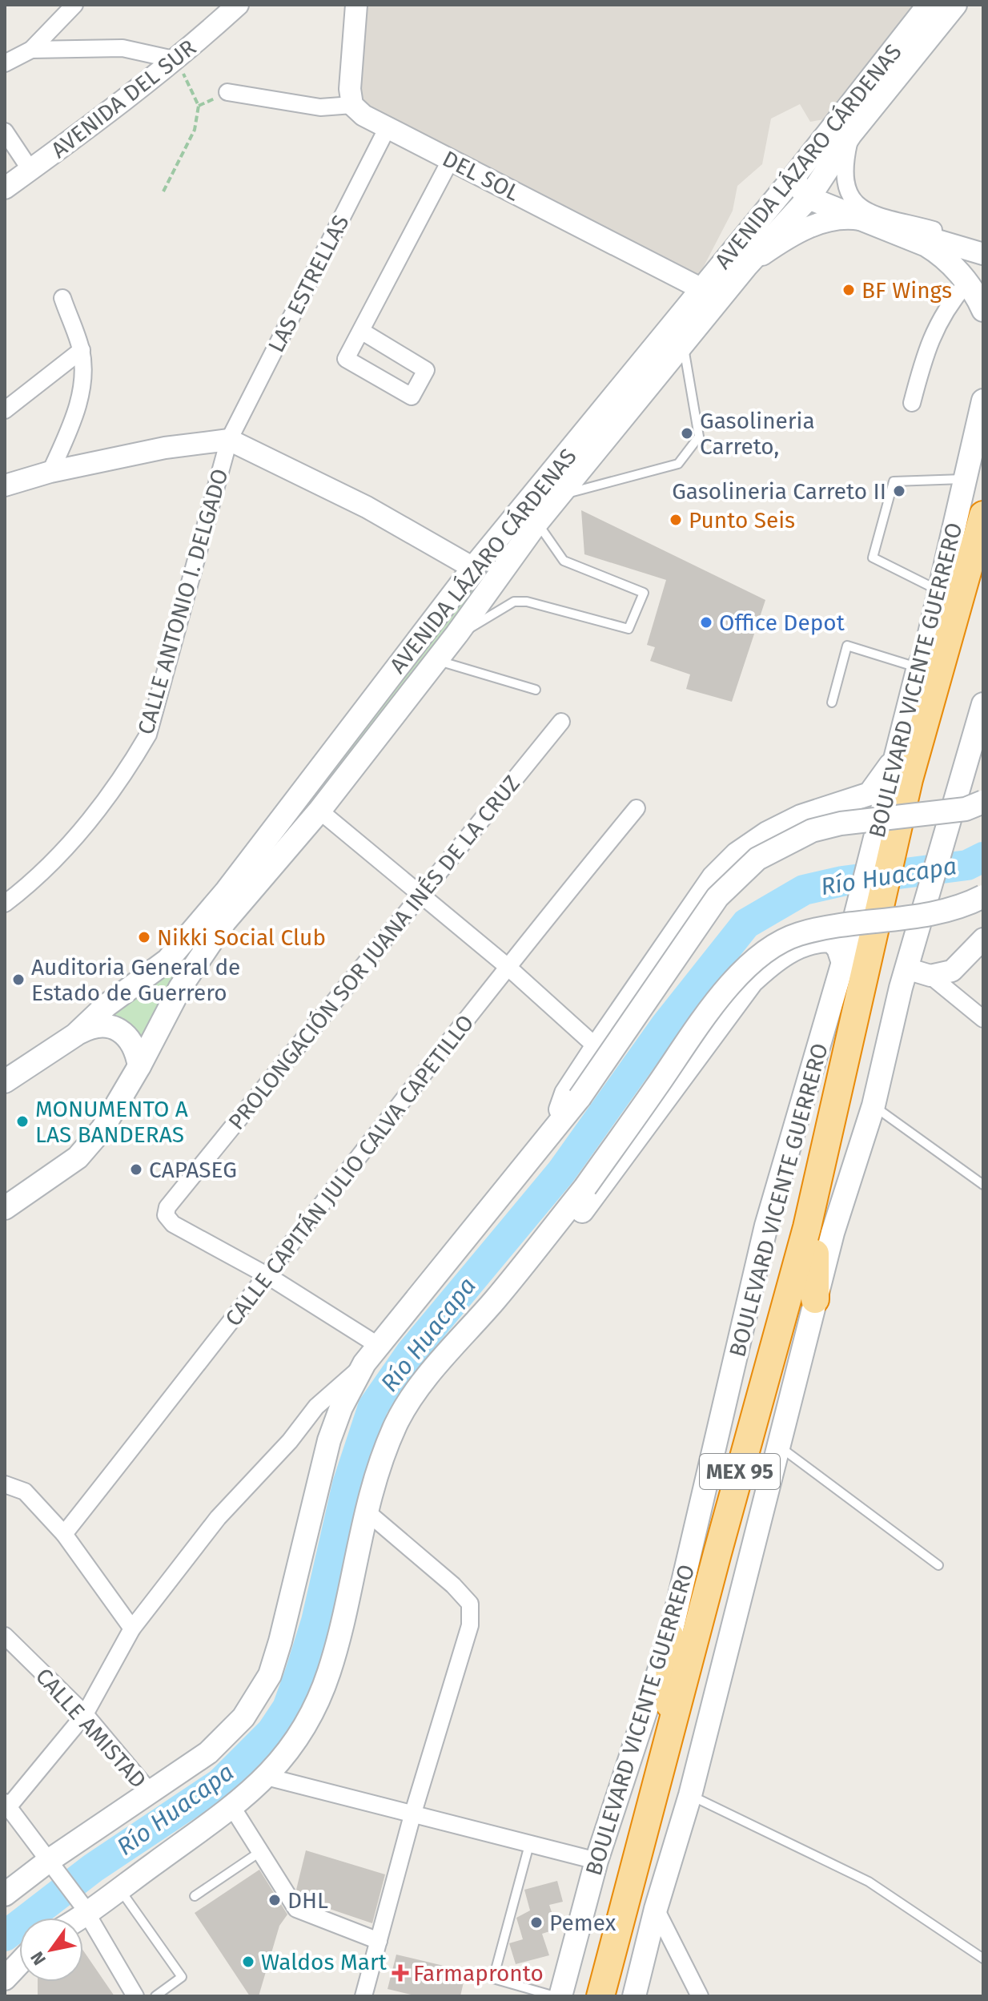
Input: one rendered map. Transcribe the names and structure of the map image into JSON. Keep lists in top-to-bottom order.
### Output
{
  "streets": {
    "highway": ["BOULEVARD VICENTE GUERRERO", "MEX 95"],
    "main road": ["AVENIDA LÁZARO CÁRDENAS"],
    "street": [
      "AVENIDA DEL SUR",
      "DEL SOL",
      "LAS ESTRELLAS",
      "CALLE ANTONIO I. DELGADO",
      "PROLONGACIÓN SOR JUANA INÉS DE LA CRUZ",
      "CALLE CAPITÁN JULIO CALVA CAPETILLO",
      "CALLE AMISTAD"
    ]
  },
  "crossings": [
    ["AVENIDA LÁZARO CÁRDENAS", "DEL SOL"],
    ["DEL SOL", "LAS ESTRELLAS"],
    ["LAS ESTRELLAS", "CALLE ANTONIO I. DELGADO"],
    ["PROLONGACIÓN SOR JUANA INÉS DE LA CRUZ", "CALLE CAPITÁN JULIO CALVA CAPETILLO"]
  ],
  "water": ["Río Huacapa"],
  "places": {
    "other": [
      "BF Wings",
      "Gasolineria Carreto,",
      "Gasolineria Carreto II",
      "Punto Seis",
      "Office Depot",
      "Nikki Social Club",
      "Auditoria General de Estado de Guerrero",
      "MONUMENTO A LAS BANDERAS",
      "CAPASEG",
      "DHL",
      "Pemex",
      "Waldos Mart"
    ],
    "health": ["Farmapronto"]
  },
  "north": "bottom left"
}
